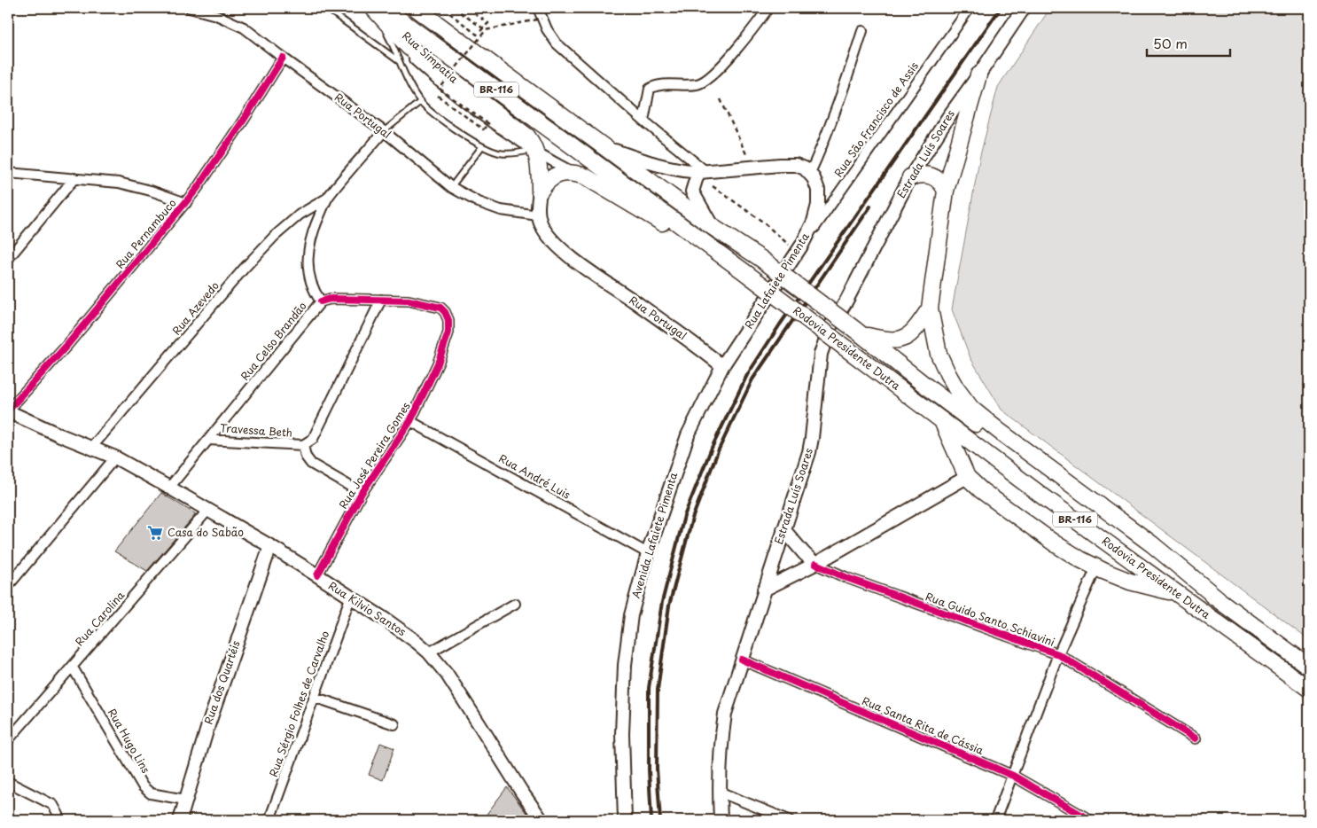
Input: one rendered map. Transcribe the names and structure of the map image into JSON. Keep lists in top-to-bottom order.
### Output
{
  "streets": {
    "highway": ["BR-116", "Rodovia Presidente Dutra"],
    "main road": [
      "Rua Portugal",
      "Estrada Luís Soares",
      "Rua Lafaiete Pimenta",
      "Avenida Lafaiete Pimenta",
      "Rua Kilvio Santos",
      "Rua dos Quartéis"
    ],
    "street": [
      "Rua Simpatia",
      "Rua São Francisco de Assis",
      "Rua Pernambuco",
      "Rua Azevedo",
      "Rua Celso Brandão",
      "Travessa Beth",
      "Rua José Pereira Gomes",
      "Rua André Luis",
      "Rua Carolina",
      "Rua Guido Santo Schiavini",
      "Rua Sérgio Folhes de Carvalho",
      "Rua Santa Rita de Cássia",
      "Rua Hugo Lins"
    ]
  },
  "crossings": [
    ["Rua Portugal", "Rua Pernambuco"],
    ["Rua Portugal", "Rua Lafaiete Pimenta"],
    ["Rua Portugal", "Rua Celso Brandão"],
    ["Rua Portugal", "Avenida Lafaiete Pimenta"],
    ["Rua São Francisco de Assis", "Rua Lafaiete Pimenta"],
    ["Estrada Luís Soares", "Rua Santa Rita de Cássia"],
    ["Rua Pernambuco", "Rua Kilvio Santos"],
    ["Rua Lafaiete Pimenta", "Avenida Lafaiete Pimenta"],
    ["Rua Azevedo", "Rua Celso Brandão"],
    ["Rua Azevedo", "Rua Kilvio Santos"],
    ["Rua Celso Brandão", "Travessa Beth"],
    ["Rua Celso Brandão", "Rua José Pereira Gomes"],
    ["Rua Celso Brandão", "Rua Kilvio Santos"],
    ["Travessa Beth", "Rua José Pereira Gomes"],
    ["Rua José Pereira Gomes", "Rua André Luis"],
    ["Rua José Pereira Gomes", "Rua Kilvio Santos"],
    ["Rua André Luis", "Avenida Lafaiete Pimenta"],
    ["Rua Kilvio Santos", "Rua Carolina"],
    ["Rua Kilvio Santos", "Rua dos Quartéis"],
    ["Rua Kilvio Santos", "Rua Sérgio Folhes de Carvalho"],
    ["Rua Carolina", "Rua Hugo Lins"],
    ["Rua dos Quartéis", "Rua Hugo Lins"]
  ],
  "places": {
    "supermarket": ["Casa do Sabão"]
  },
  "scale_bar": "50 m"
}
